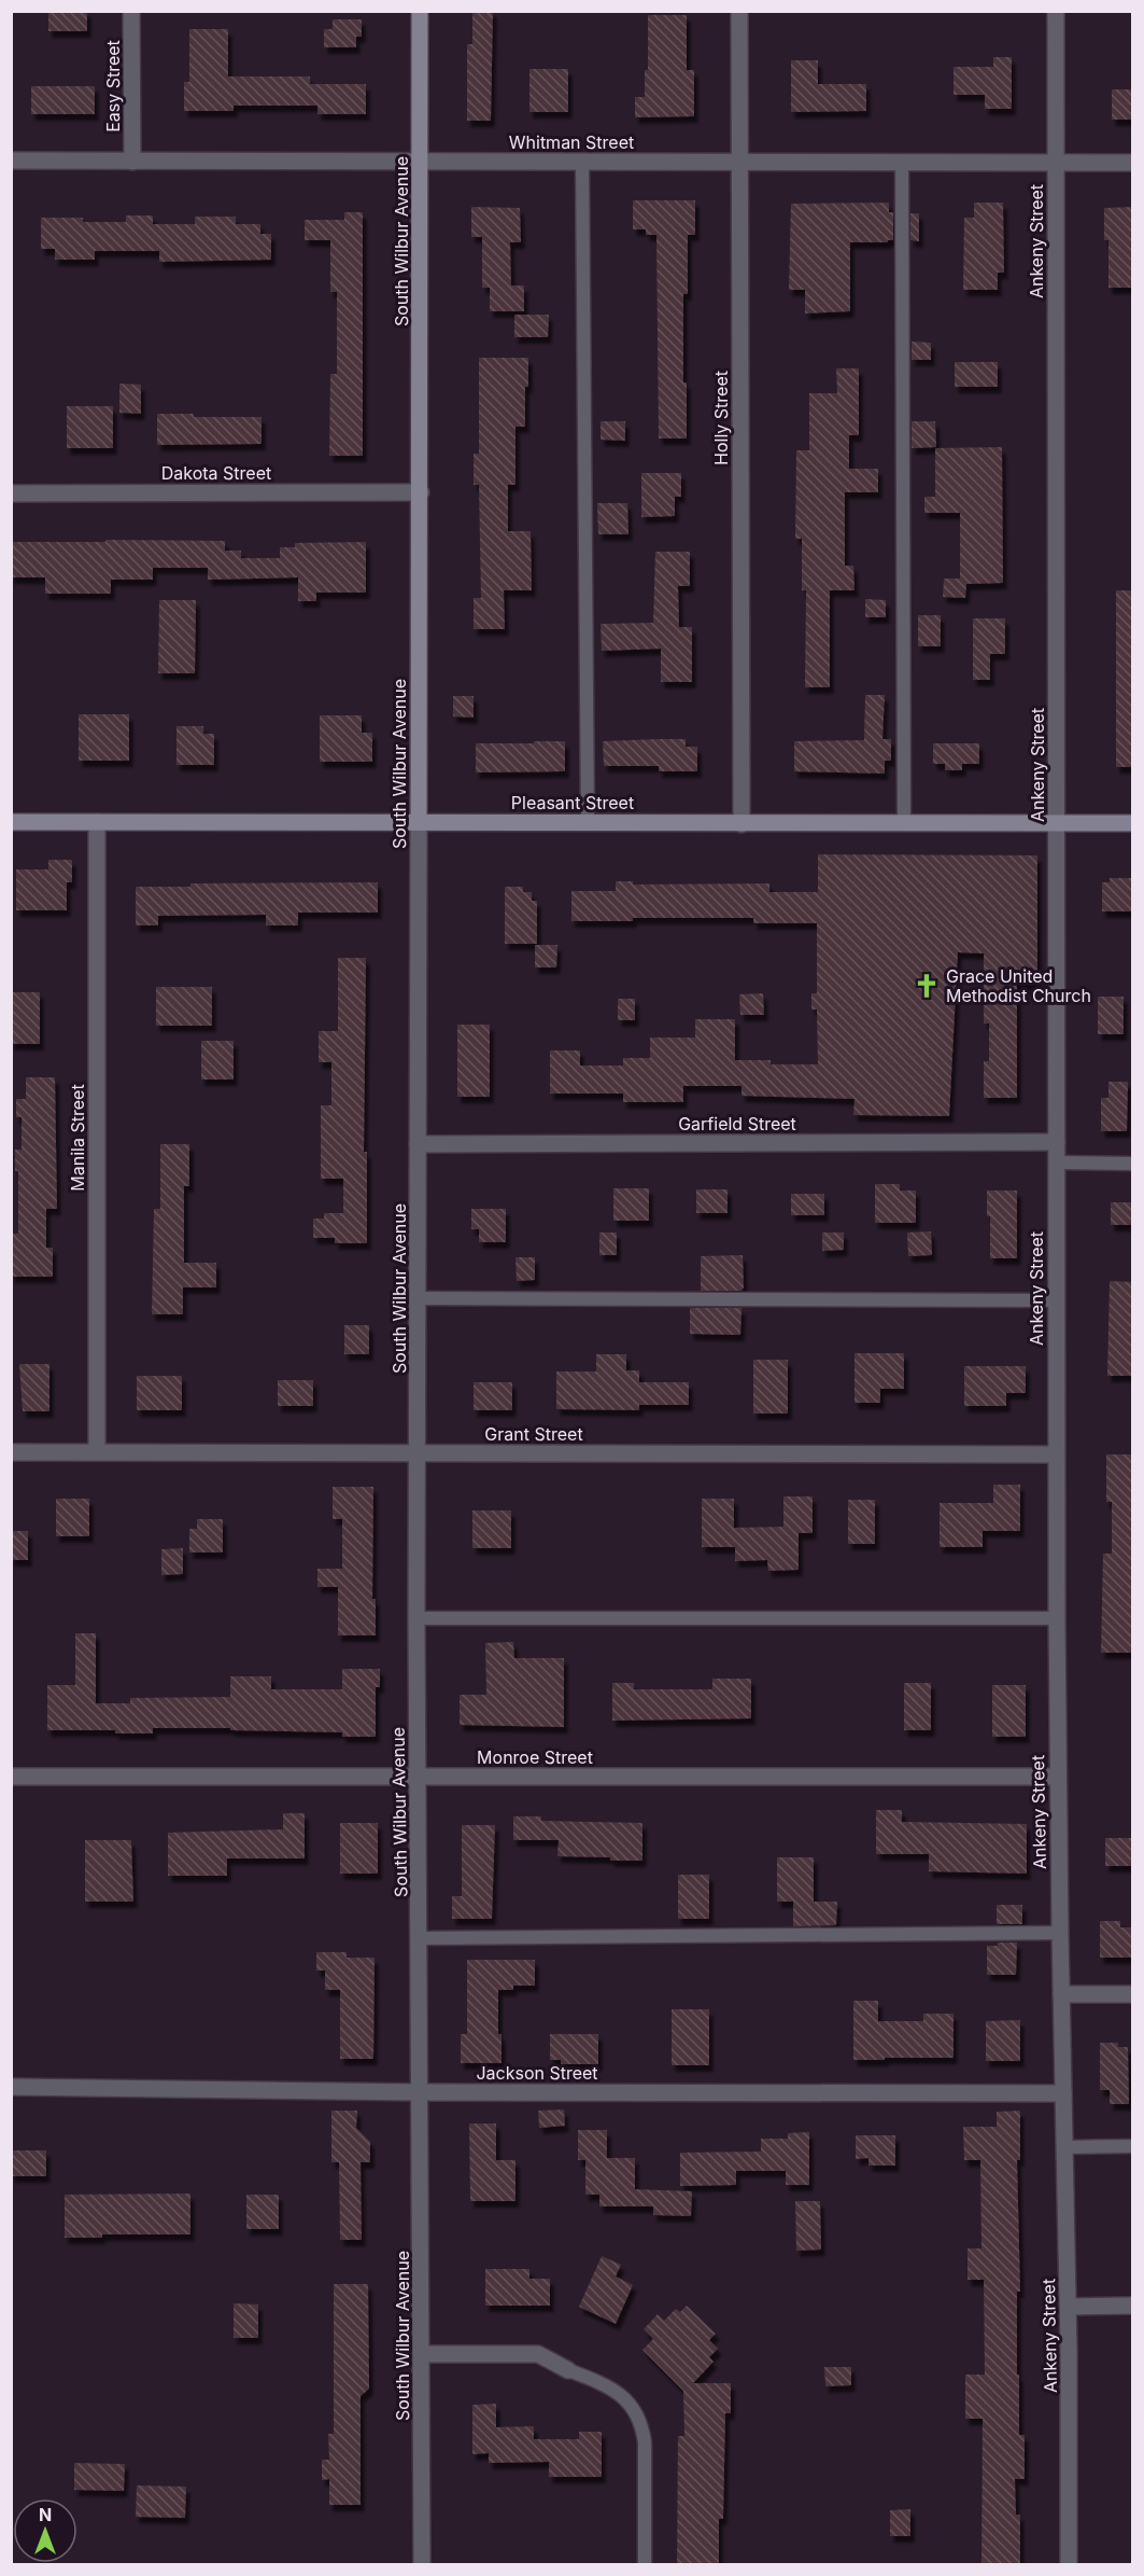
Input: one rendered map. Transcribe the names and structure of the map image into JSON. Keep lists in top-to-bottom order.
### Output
{
  "streets": {
    "main road": ["South Wilbur Avenue", "Pleasant Street"],
    "street": [
      "Easy Street",
      "Whitman Street",
      "Ankeny Street",
      "Holly Street",
      "Dakota Street",
      "Garfield Street",
      "Manila Street",
      "Grant Street",
      "Monroe Street",
      "Jackson Street"
    ]
  },
  "crossings": [
    ["Easy Street", "Whitman Street"],
    ["Whitman Street", "South Wilbur Avenue"],
    ["Whitman Street", "Ankeny Street"],
    ["Whitman Street", "Holly Street"],
    ["South Wilbur Avenue", "Dakota Street"],
    ["South Wilbur Avenue", "Pleasant Street"],
    ["South Wilbur Avenue", "Garfield Street"],
    ["South Wilbur Avenue", "Grant Street"],
    ["South Wilbur Avenue", "Monroe Street"],
    ["South Wilbur Avenue", "Jackson Street"],
    ["Ankeny Street", "Pleasant Street"],
    ["Ankeny Street", "Garfield Street"],
    ["Ankeny Street", "Grant Street"],
    ["Ankeny Street", "Monroe Street"],
    ["Ankeny Street", "Jackson Street"],
    ["Holly Street", "Pleasant Street"],
    ["Pleasant Street", "Manila Street"],
    ["Manila Street", "Grant Street"]
  ],
  "places": {
    "church": ["Grace United Methodist Church"]
  },
  "north": "top"
}
